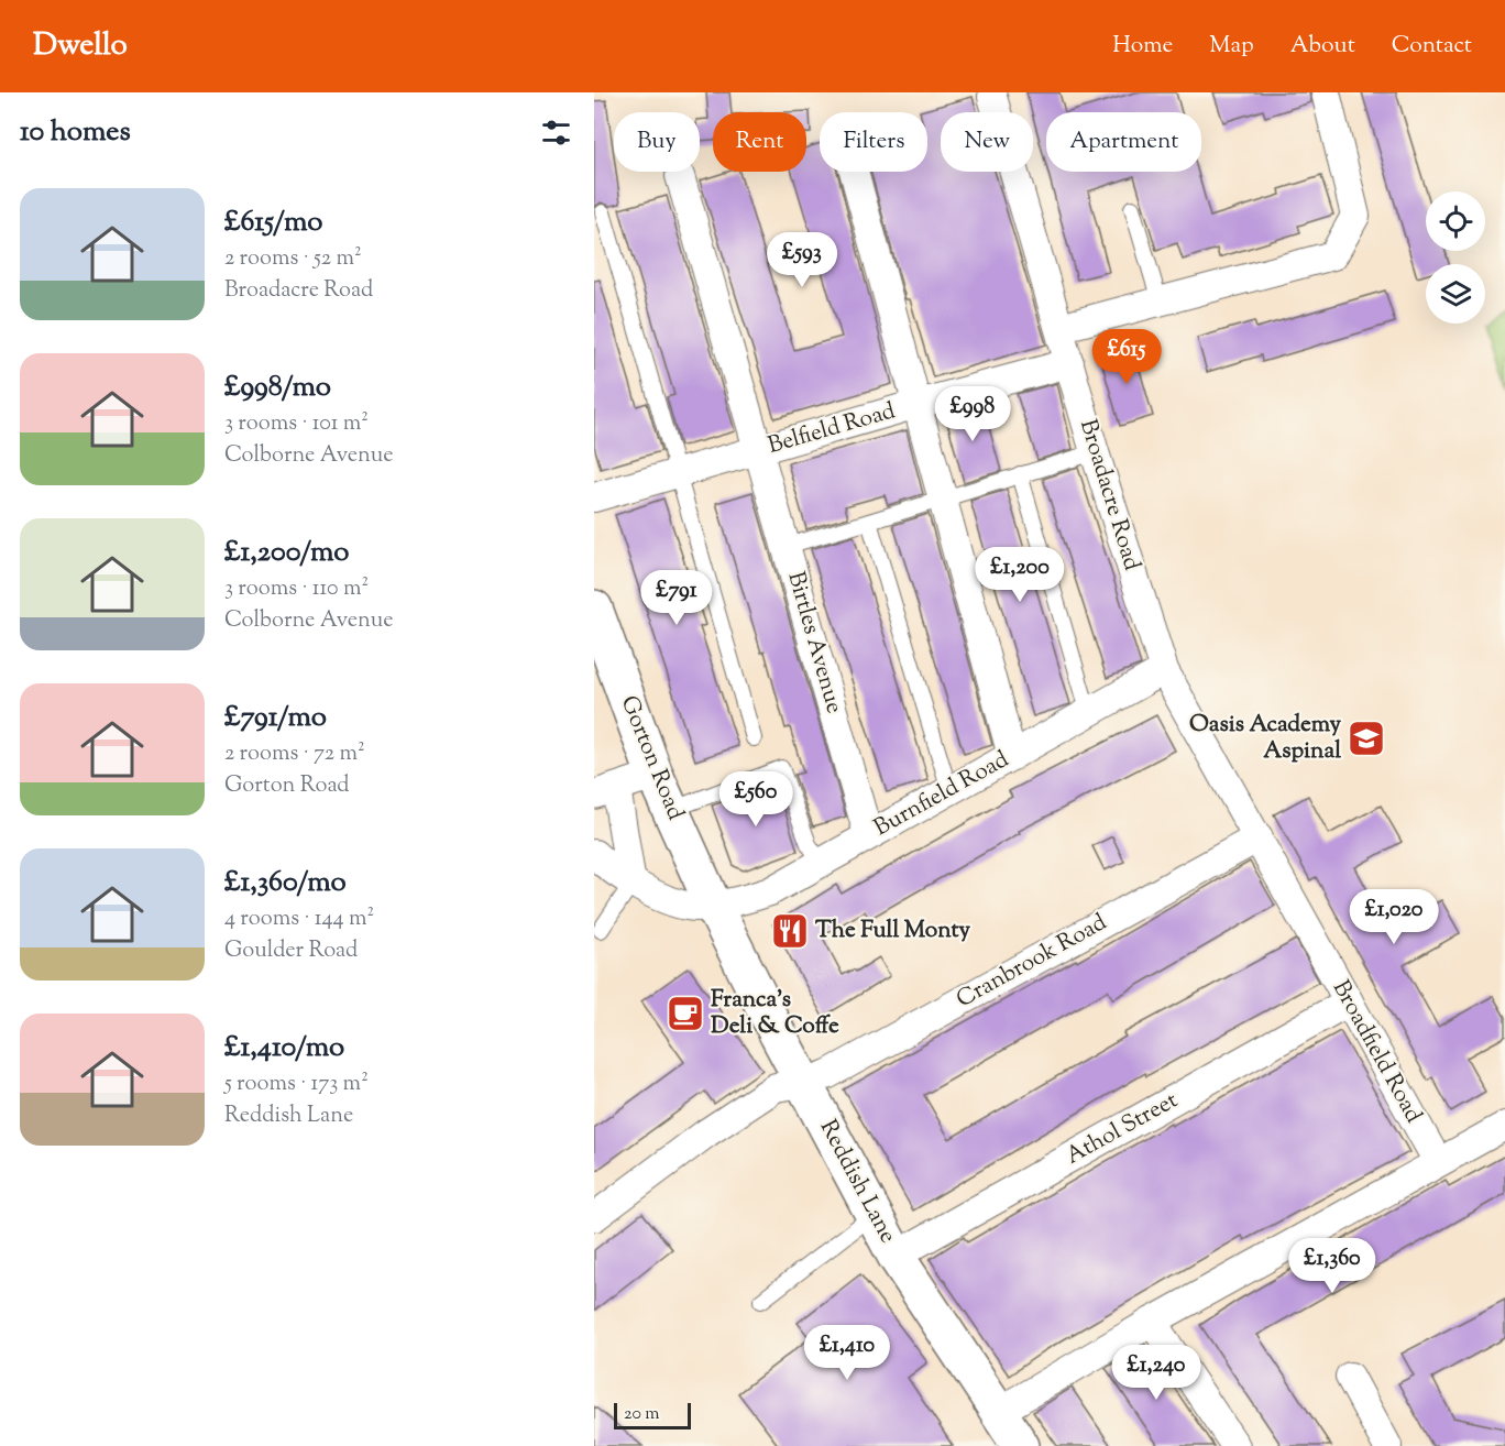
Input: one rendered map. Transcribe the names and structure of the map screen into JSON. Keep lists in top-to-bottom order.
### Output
{
  "streets": {
    "main road": ["Gorton Road", "Reddish Lane"],
    "street": [
      "Belfield Road",
      "Broadacre Road",
      "Birtles Avenue",
      "Burnfield Road",
      "Cranbrook Road",
      "Broadfield Road",
      "Athol Street"
    ]
  },
  "crossings": [
    ["Belfield Road", "Broadacre Road"],
    ["Belfield Road", "Birtles Avenue"],
    ["Broadacre Road", "Burnfield Road"],
    ["Broadacre Road", "Cranbrook Road"],
    ["Broadacre Road", "Broadfield Road"],
    ["Birtles Avenue", "Burnfield Road"],
    ["Gorton Road", "Burnfield Road"],
    ["Gorton Road", "Reddish Lane"],
    ["Burnfield Road", "Reddish Lane"],
    ["Cranbrook Road", "Broadfield Road"],
    ["Cranbrook Road", "Reddish Lane"],
    ["Broadfield Road", "Athol Street"],
    ["Athol Street", "Reddish Lane"]
  ],
  "places": {
    "school or university": ["Oasis Academy Aspinal"],
    "restaurant": ["The Full Monty"],
    "cafe": ["Franca's Deli & Coffe"]
  },
  "scale_bar": "20 m",
  "page": {
    "header": "Dwello",
    "nav": [
      "Home",
      "Map",
      "About",
      "Contact"
    ],
    "heading": "10 homes",
    "chip": [
      "Buy",
      "Rent",
      "Filters",
      "New",
      "Apartment"
    ],
    "list": [
      {
        "name": "£615/mo",
        "note": "2 rooms · 52 m² · Broadacre Road"
      },
      {
        "name": "£998/mo",
        "note": "3 rooms · 101 m² · Colborne Avenue"
      },
      {
        "name": "£1,200/mo",
        "note": "3 rooms · 110 m² · Colborne Avenue"
      },
      {
        "name": "£791/mo",
        "note": "2 rooms · 72 m² · Gorton Road"
      },
      {
        "name": "£1,360/mo",
        "note": "4 rooms · 144 m² · Goulder Road"
      },
      {
        "name": "£1,410/mo",
        "note": "5 rooms · 173 m² · Reddish Lane"
      }
    ],
    "price": [
      "£593",
      "£615",
      "£998",
      "£1,200",
      "£791",
      "£560",
      "£1,020",
      "£1,360",
      "£1,410",
      "£1,240"
    ],
    "scale": "20 m"
  }
}
